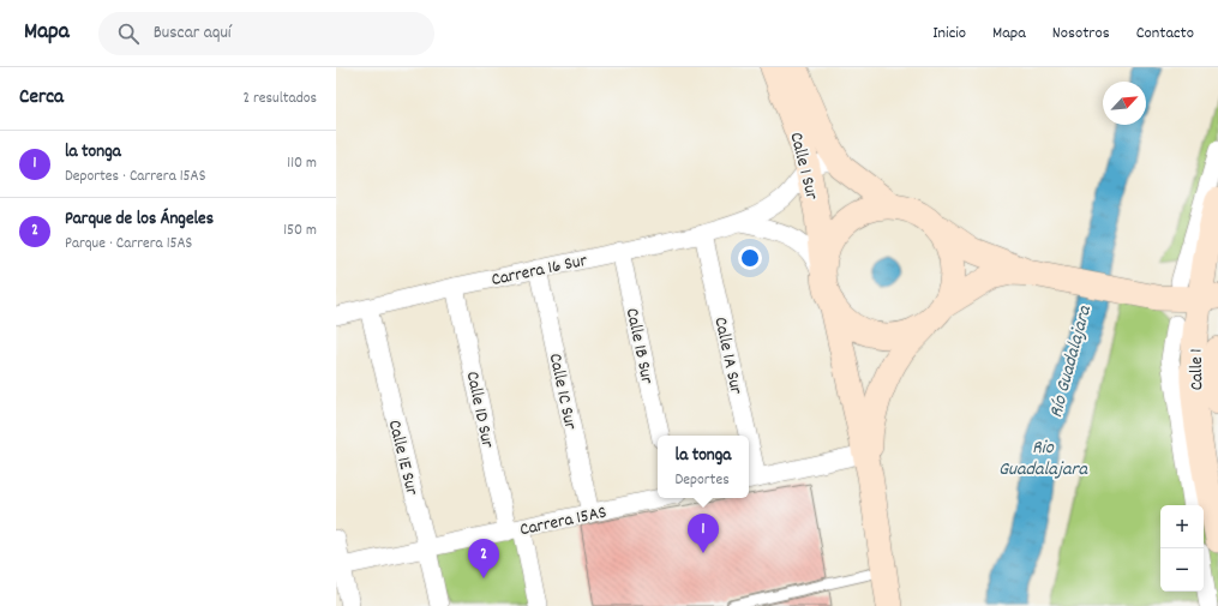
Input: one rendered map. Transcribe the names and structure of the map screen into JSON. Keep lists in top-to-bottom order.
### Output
{
  "streets": {
    "main road": ["Calle 1 Sur", "Calle 1"],
    "street": [
      "Carrera 16 Sur",
      "Calle 1B Sur",
      "Calle 1A Sur",
      "Calle 1C Sur",
      "Calle 1D Sur",
      "Calle 1E Sur",
      "Carrera 15AS"
    ]
  },
  "crossings": [
    ["Calle 1 Sur", "Carrera 16 Sur"],
    ["Carrera 16 Sur", "Calle 1B Sur"],
    ["Carrera 16 Sur", "Calle 1A Sur"],
    ["Carrera 16 Sur", "Calle 1C Sur"],
    ["Carrera 16 Sur", "Calle 1D Sur"],
    ["Carrera 16 Sur", "Calle 1E Sur"],
    ["Calle 1C Sur", "Carrera 15AS"],
    ["Calle 1D Sur", "Carrera 15AS"],
    ["Calle 1E Sur", "Carrera 15AS"]
  ],
  "water": ["Río Guadalajara", "Rio Guadalajara"],
  "north": "top right",
  "page": {
    "header": "Mapa",
    "search": "Buscar aquí",
    "nav": [
      "Inicio",
      "Mapa",
      "Nosotros",
      "Contacto"
    ],
    "heading": ["Cerca", "2 resultados"],
    "list": [
      {
        "mark": "1",
        "name": "la tonga",
        "note": "Deportes · Carrera 15AS",
        "value": "110 m"
      },
      {
        "mark": "2",
        "name": "Parque de los Ángeles",
        "note": "Parque · Carrera 15AS",
        "value": "150 m"
      }
    ],
    "popup": ["la tonga", "Deportes"],
    "map_buttons": ["+", "−"],
    "pins": ["1", "2"]
  }
}
